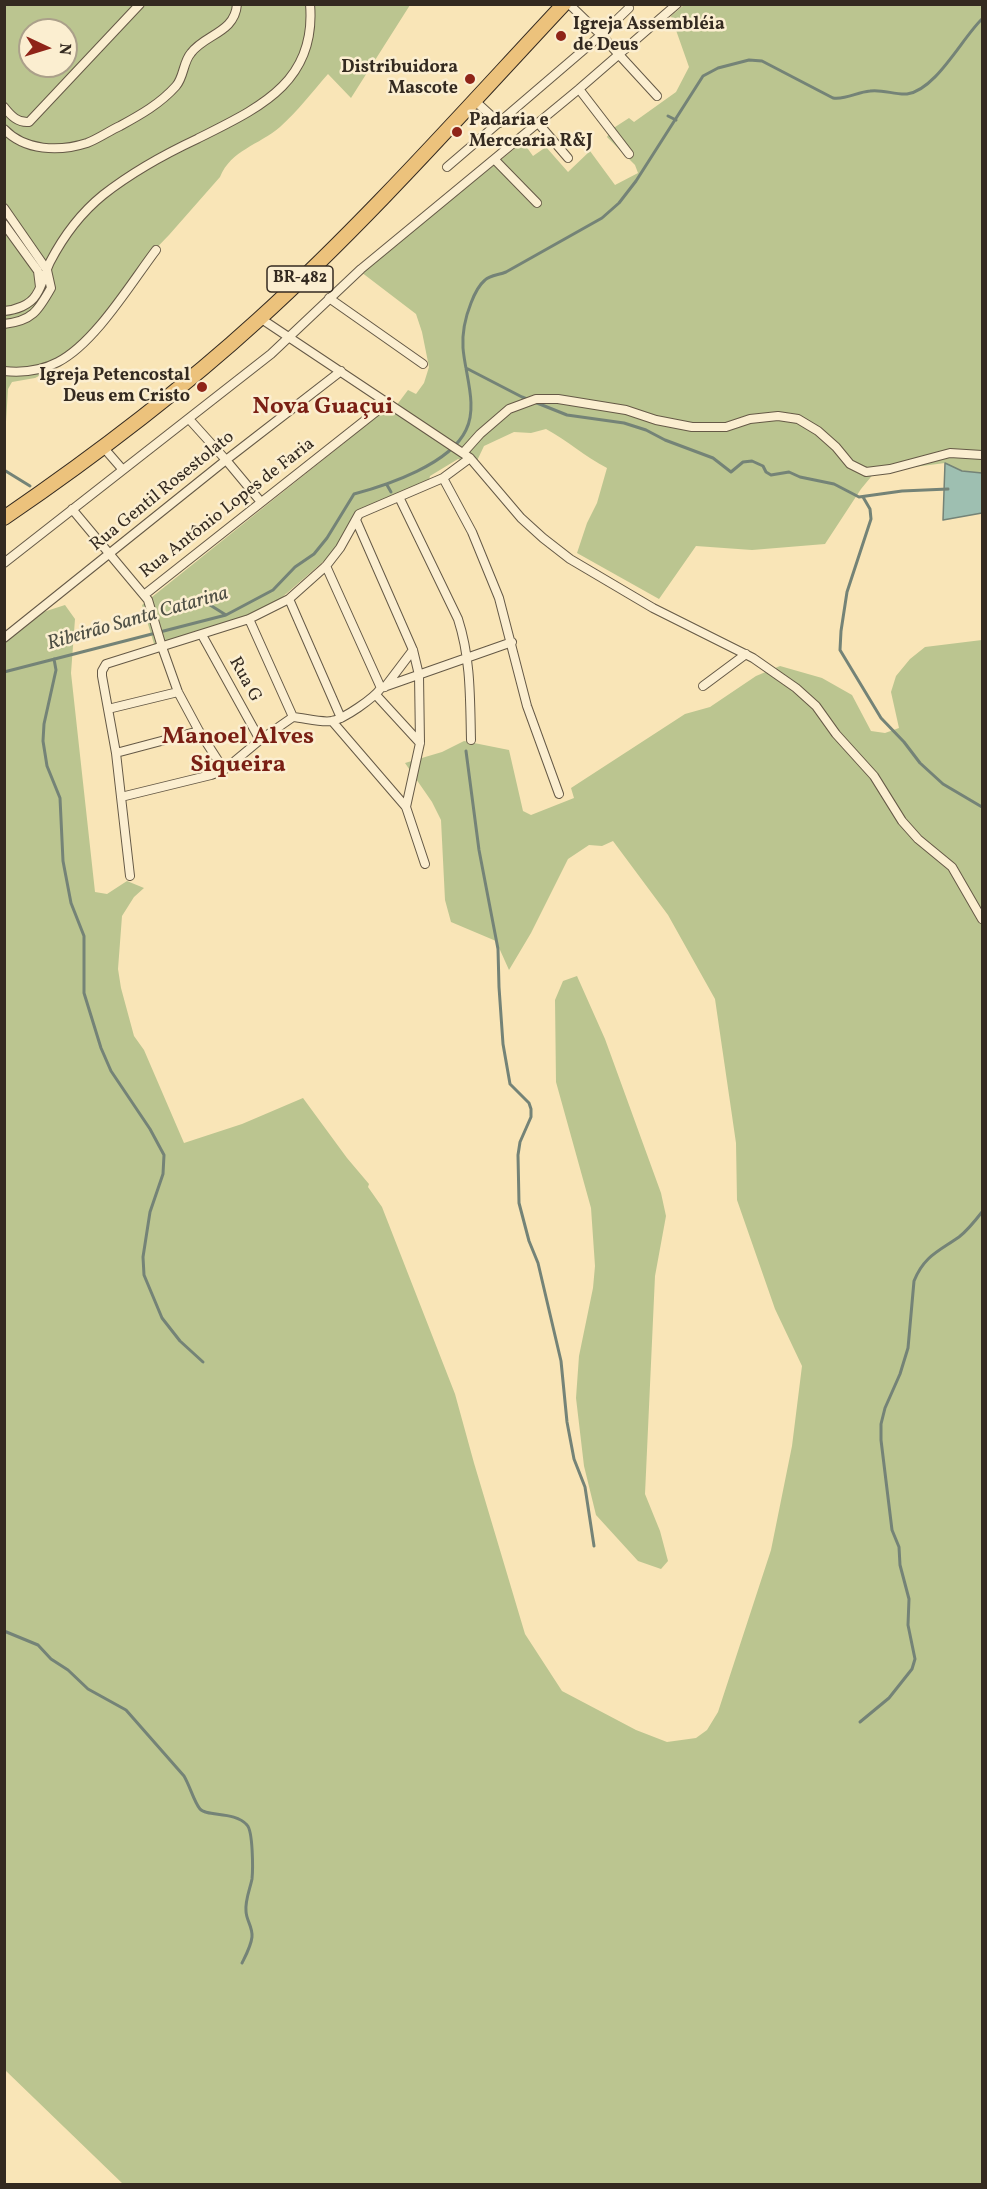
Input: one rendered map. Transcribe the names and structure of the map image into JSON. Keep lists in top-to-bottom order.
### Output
{
  "streets": {
    "highway": ["BR-482"],
    "street": ["Rua Gentil Rosestolato", "Rua Antônio Lopes de Faria", "Rua G"]
  },
  "districts": ["Nova Guaçui", "Manoel Alves Siqueira"],
  "water": ["Ribeirão Santa Catarina"],
  "places": [
    "Igreja Assembléia de Deus",
    "Distribuidora Mascote",
    "Padaria e Mercearia R&J",
    "Igreja Petencostal Deus em Cristo"
  ],
  "north": "right"
}
